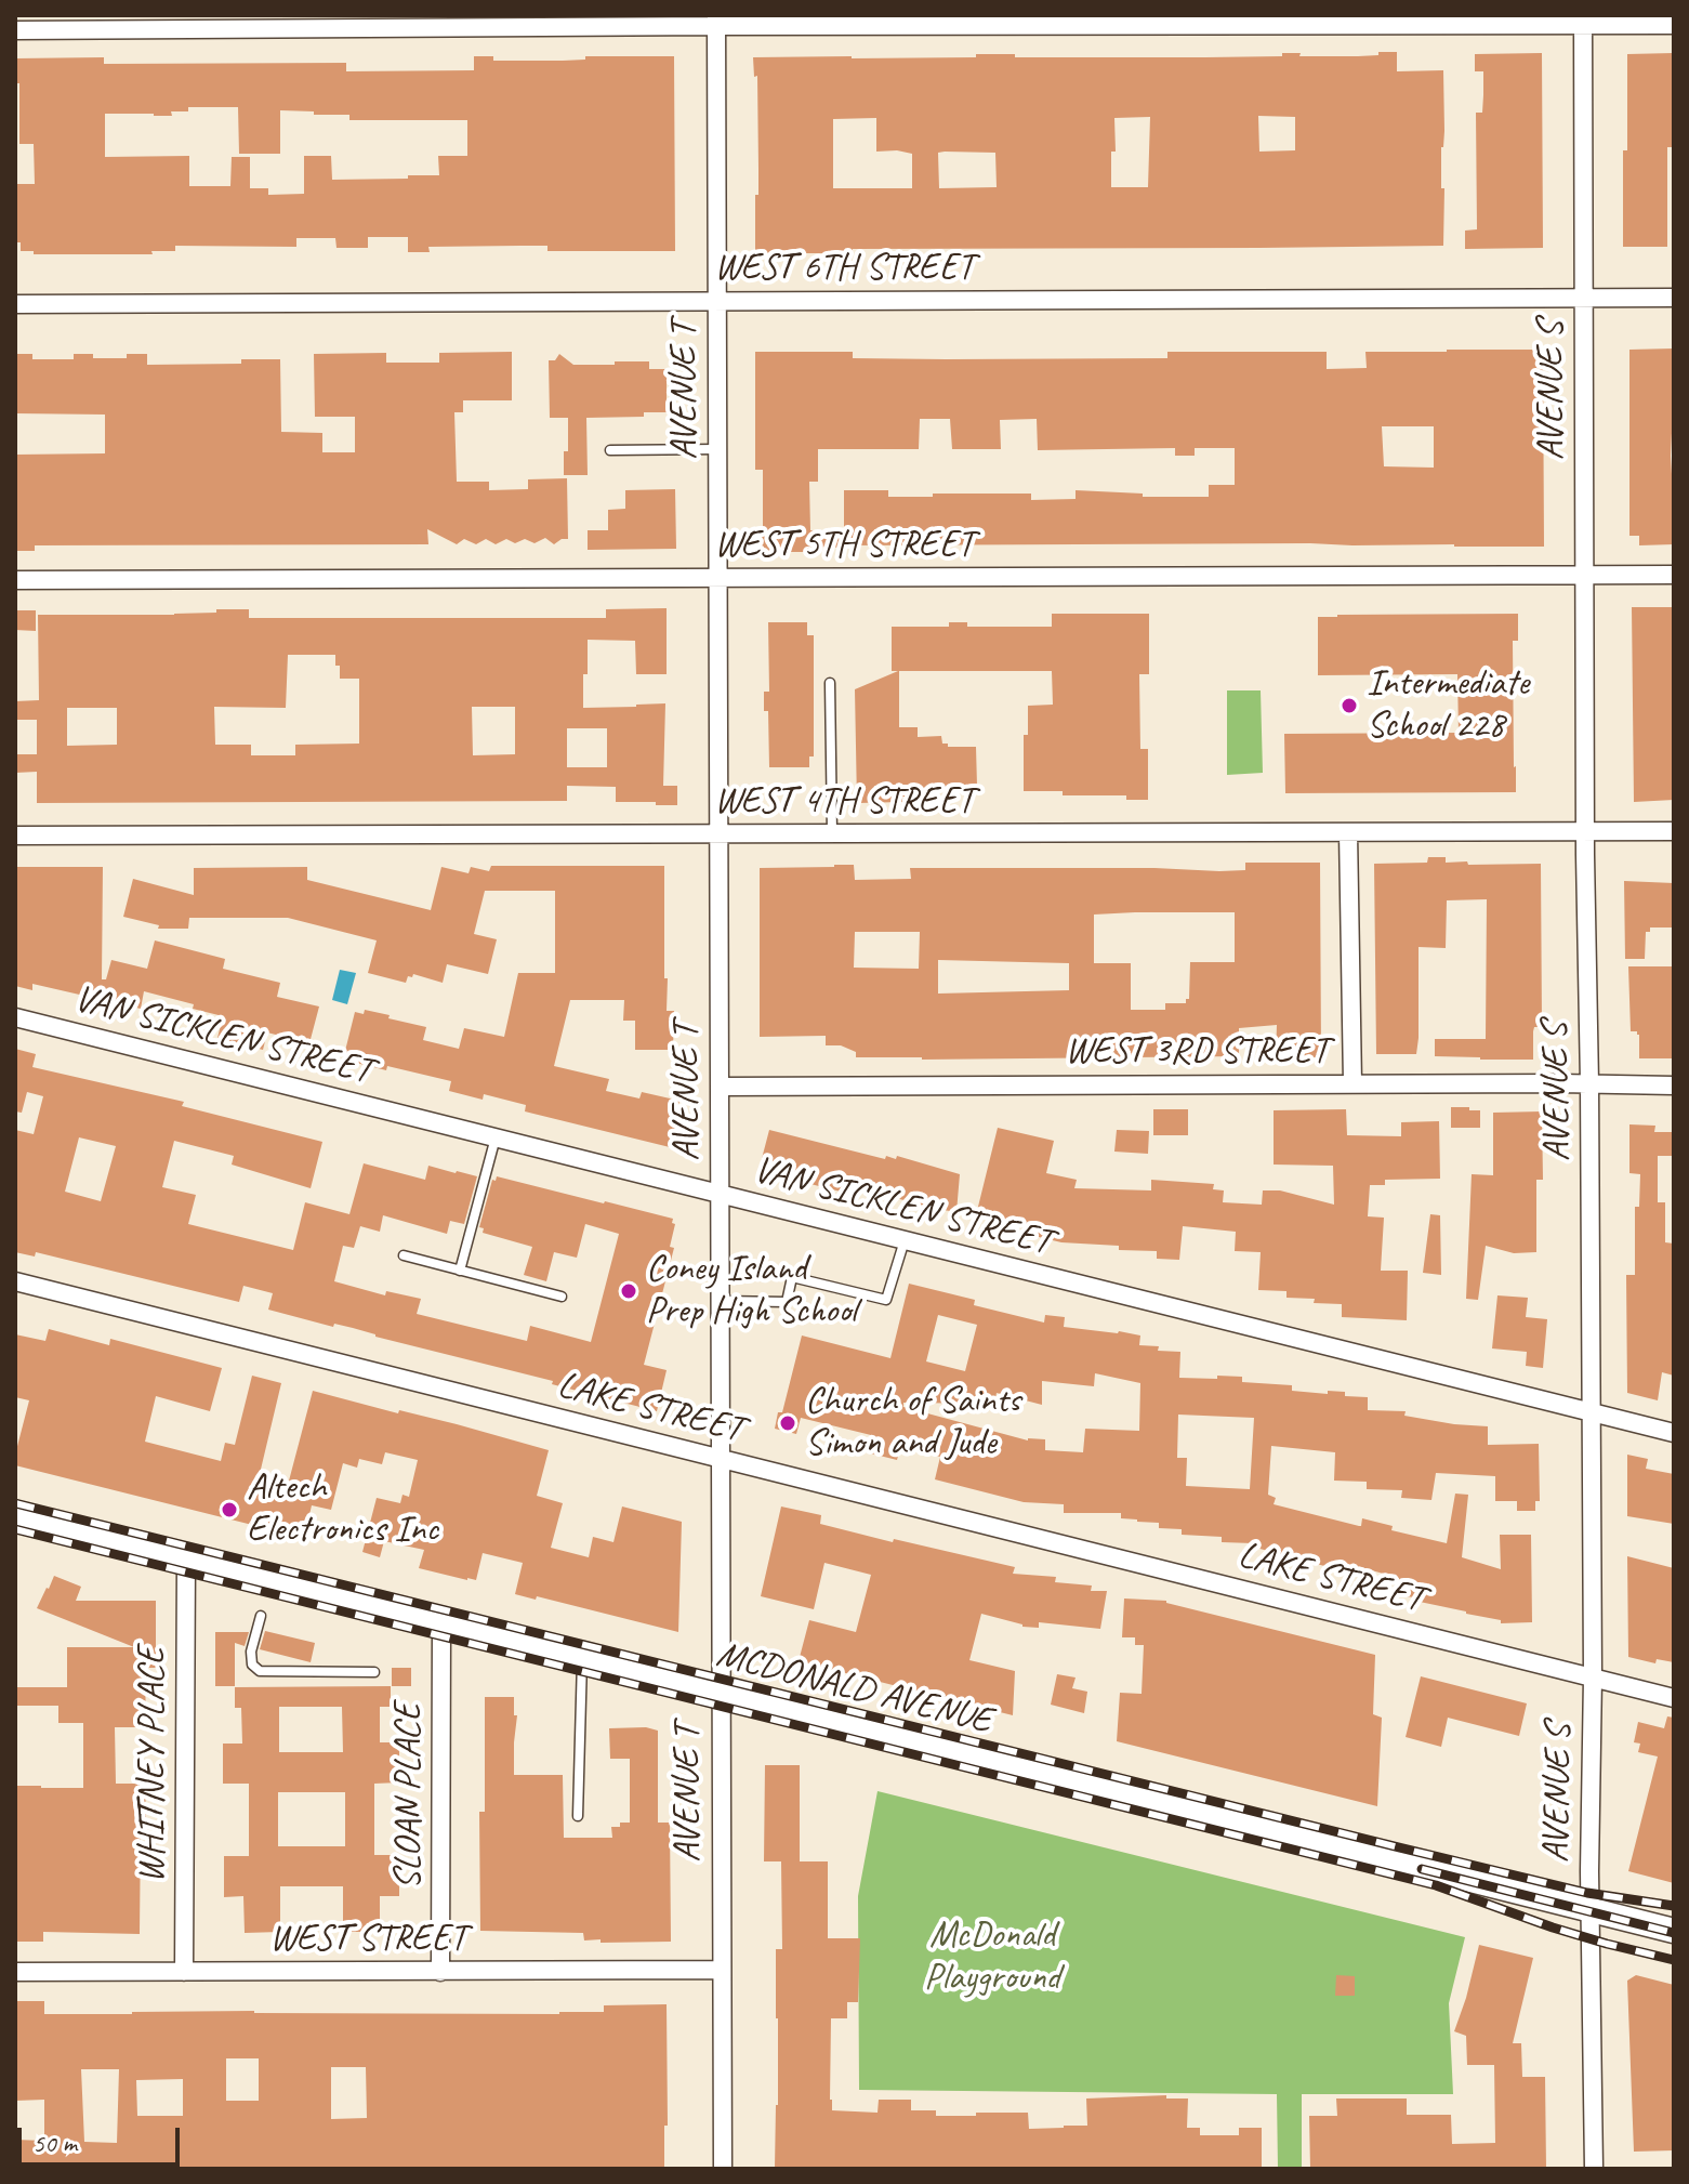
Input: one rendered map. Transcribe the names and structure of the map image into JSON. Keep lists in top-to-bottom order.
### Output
{
  "streets": {
    "main road": ["MCDONALD AVENUE"],
    "street": [
      "WEST 6TH STREET",
      "AVENUE T",
      "AVENUE S",
      "WEST 5TH STREET",
      "WEST 4TH STREET",
      "VAN SICKLEN STREET",
      "WEST 3RD STREET",
      "LAKE STREET",
      "WHITNEY PLACE",
      "SLOAN PLACE",
      "WEST STREET"
    ]
  },
  "crossings": [
    ["WEST 6TH STREET", "AVENUE T"],
    ["WEST 6TH STREET", "AVENUE S"],
    ["AVENUE T", "WEST 5TH STREET"],
    ["AVENUE T", "WEST 4TH STREET"],
    ["AVENUE T", "VAN SICKLEN STREET"],
    ["AVENUE T", "WEST 3RD STREET"],
    ["AVENUE T", "LAKE STREET"],
    ["AVENUE T", "MCDONALD AVENUE"],
    ["AVENUE T", "WEST STREET"],
    ["AVENUE S", "WEST 5TH STREET"],
    ["AVENUE S", "WEST 4TH STREET"],
    ["AVENUE S", "VAN SICKLEN STREET"],
    ["AVENUE S", "WEST 3RD STREET"],
    ["AVENUE S", "LAKE STREET"],
    ["AVENUE S", "MCDONALD AVENUE"],
    ["MCDONALD AVENUE", "WHITNEY PLACE"],
    ["MCDONALD AVENUE", "SLOAN PLACE"],
    ["WHITNEY PLACE", "WEST STREET"],
    ["SLOAN PLACE", "WEST STREET"]
  ],
  "parks": ["McDonald Playground"],
  "places": [
    "Intermediate School 228",
    "Coney Island Prep High School",
    "Church of Saints Simon and Jude",
    "Altech Electronics Inc"
  ],
  "scale_bar": "50 m"
}
